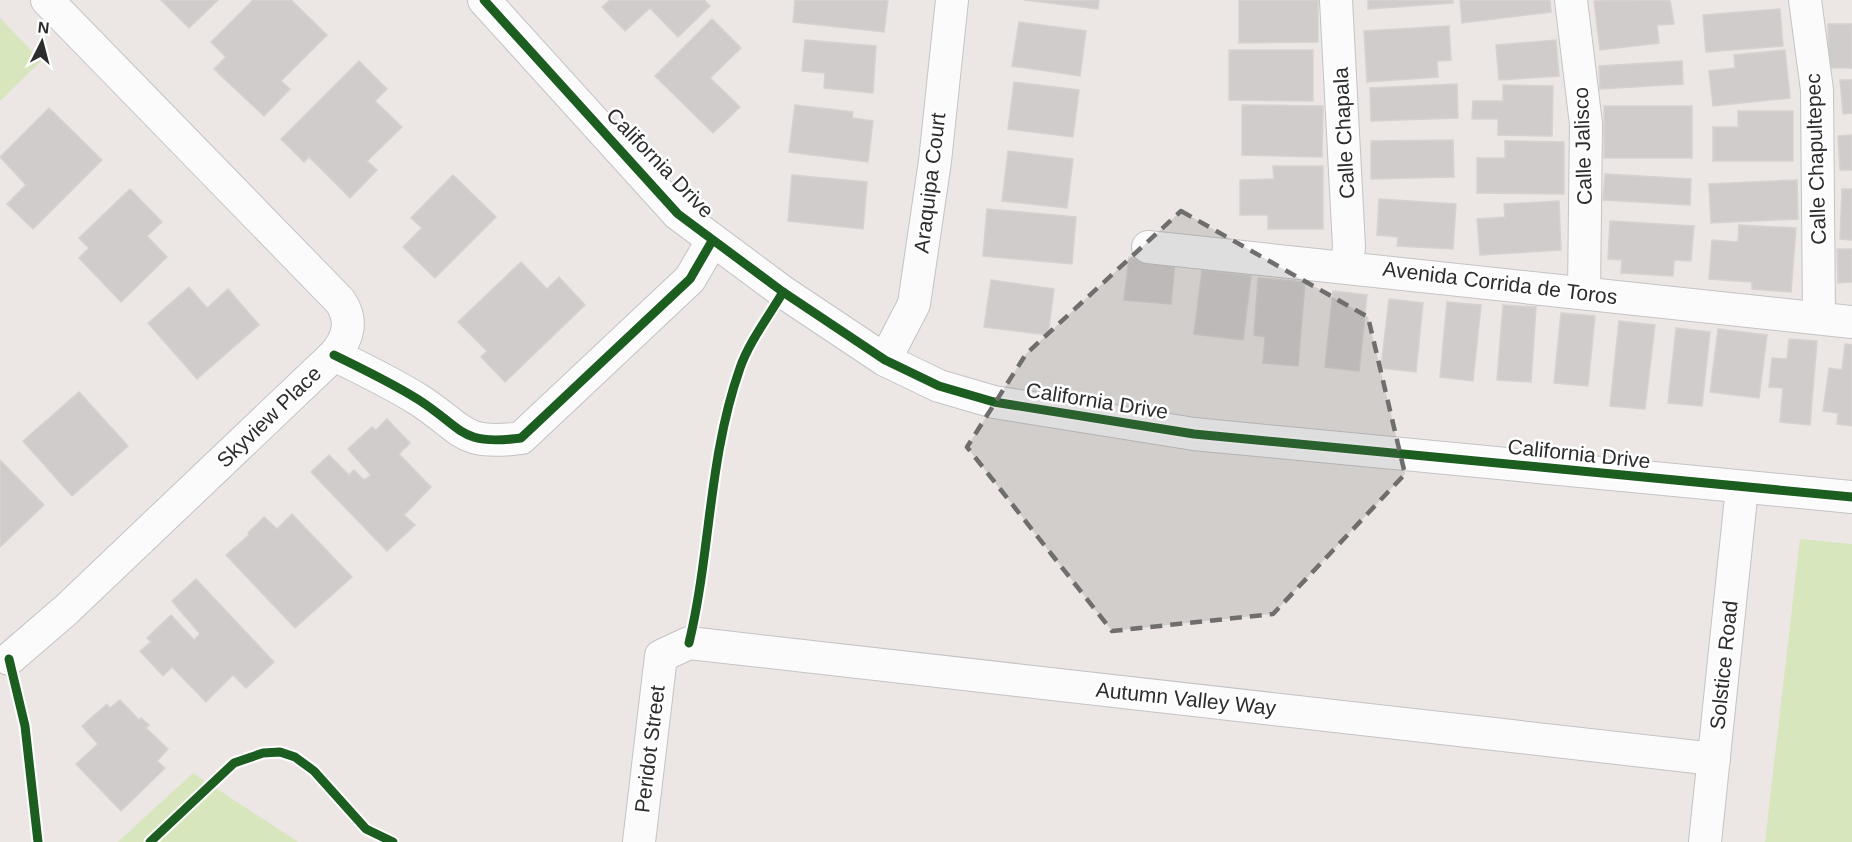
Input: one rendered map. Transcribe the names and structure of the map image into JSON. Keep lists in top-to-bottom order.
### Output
{
  "streets": {
    "street": [
      "Calle Chapala",
      "Calle Jalisco",
      "Calle Chapultepec",
      "California Drive",
      "Araquipa Court",
      "Avenida Corrida de Toros",
      "Skyview Place",
      "Solstice Road",
      "Autumn Valley Way",
      "Peridot Street"
    ]
  },
  "crossings": [
    ["Calle Chapala", "Avenida Corrida de Toros"],
    ["Calle Jalisco", "Avenida Corrida de Toros"],
    ["Calle Chapultepec", "Avenida Corrida de Toros"],
    ["California Drive", "Araquipa Court"],
    ["California Drive", "Solstice Road"],
    ["Solstice Road", "Autumn Valley Way"],
    ["Autumn Valley Way", "Peridot Street"]
  ],
  "north": "top"
}
